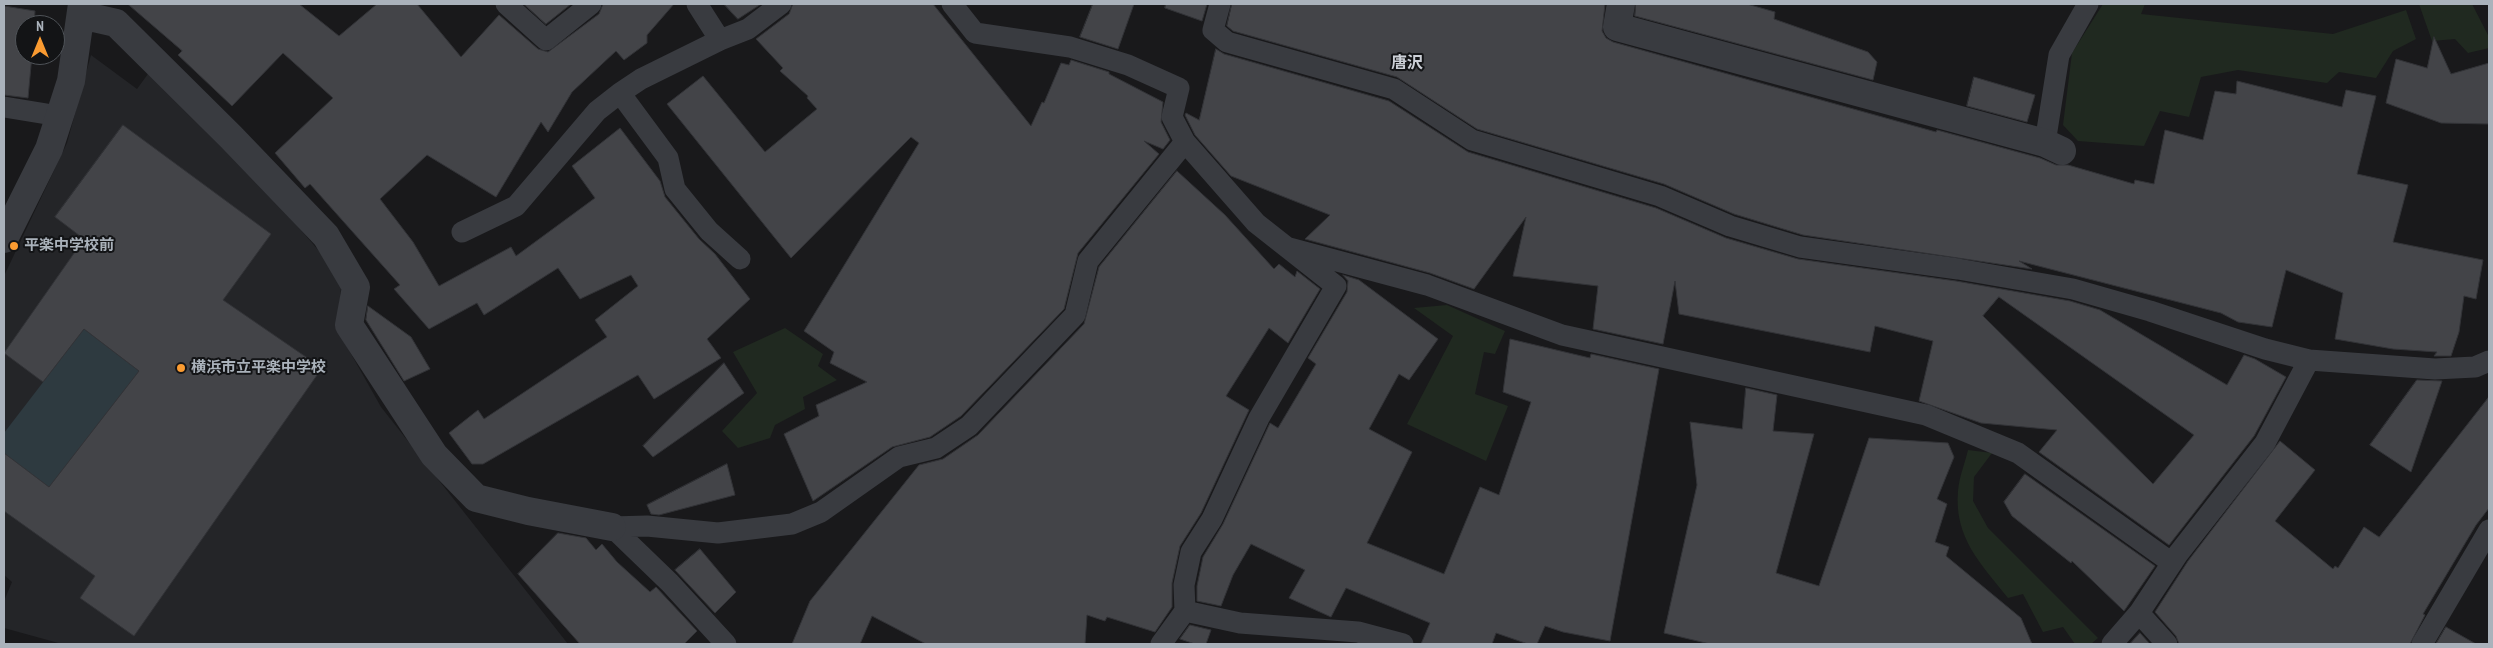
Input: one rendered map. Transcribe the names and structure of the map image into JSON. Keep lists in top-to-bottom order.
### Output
{
  "districts": ["唐沢"],
  "places": ["平楽中学校前", "横浜市立平楽中学校"],
  "north": "top"
}
